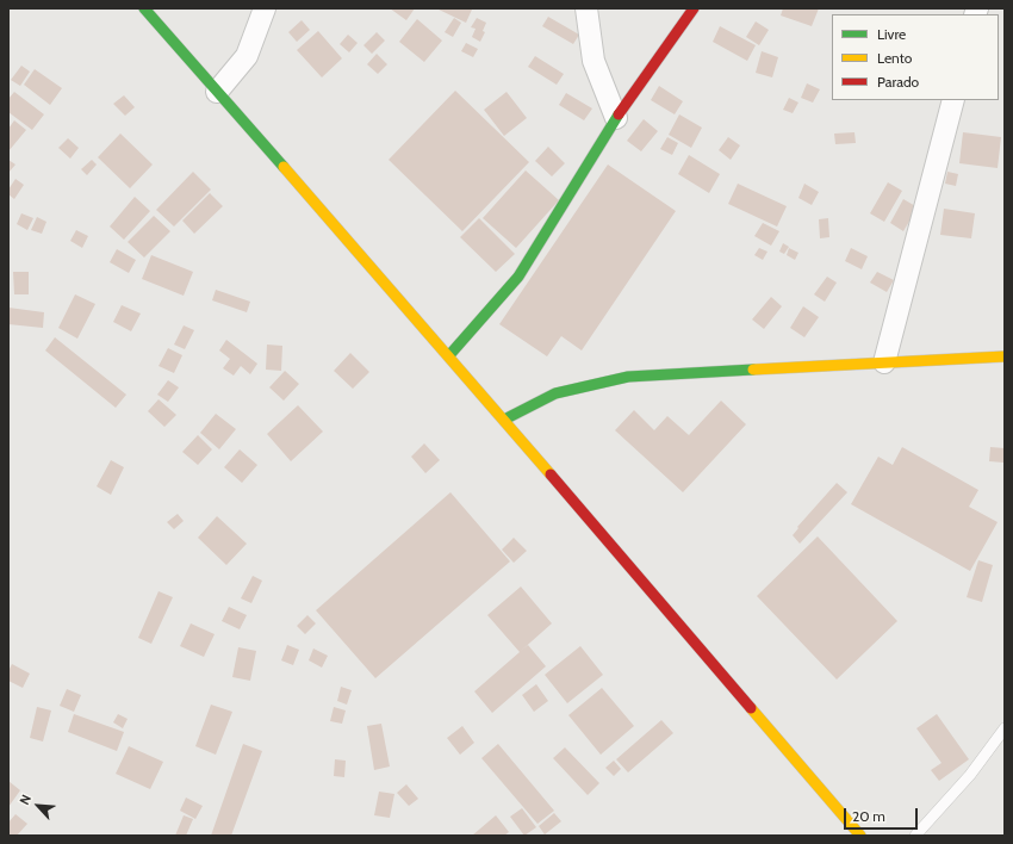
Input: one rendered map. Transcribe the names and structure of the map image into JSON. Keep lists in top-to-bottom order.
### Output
{
  "legend": ["Livre", "Lento", "Parado"],
  "scale_bar": "20 m",
  "north": "top left"
}
